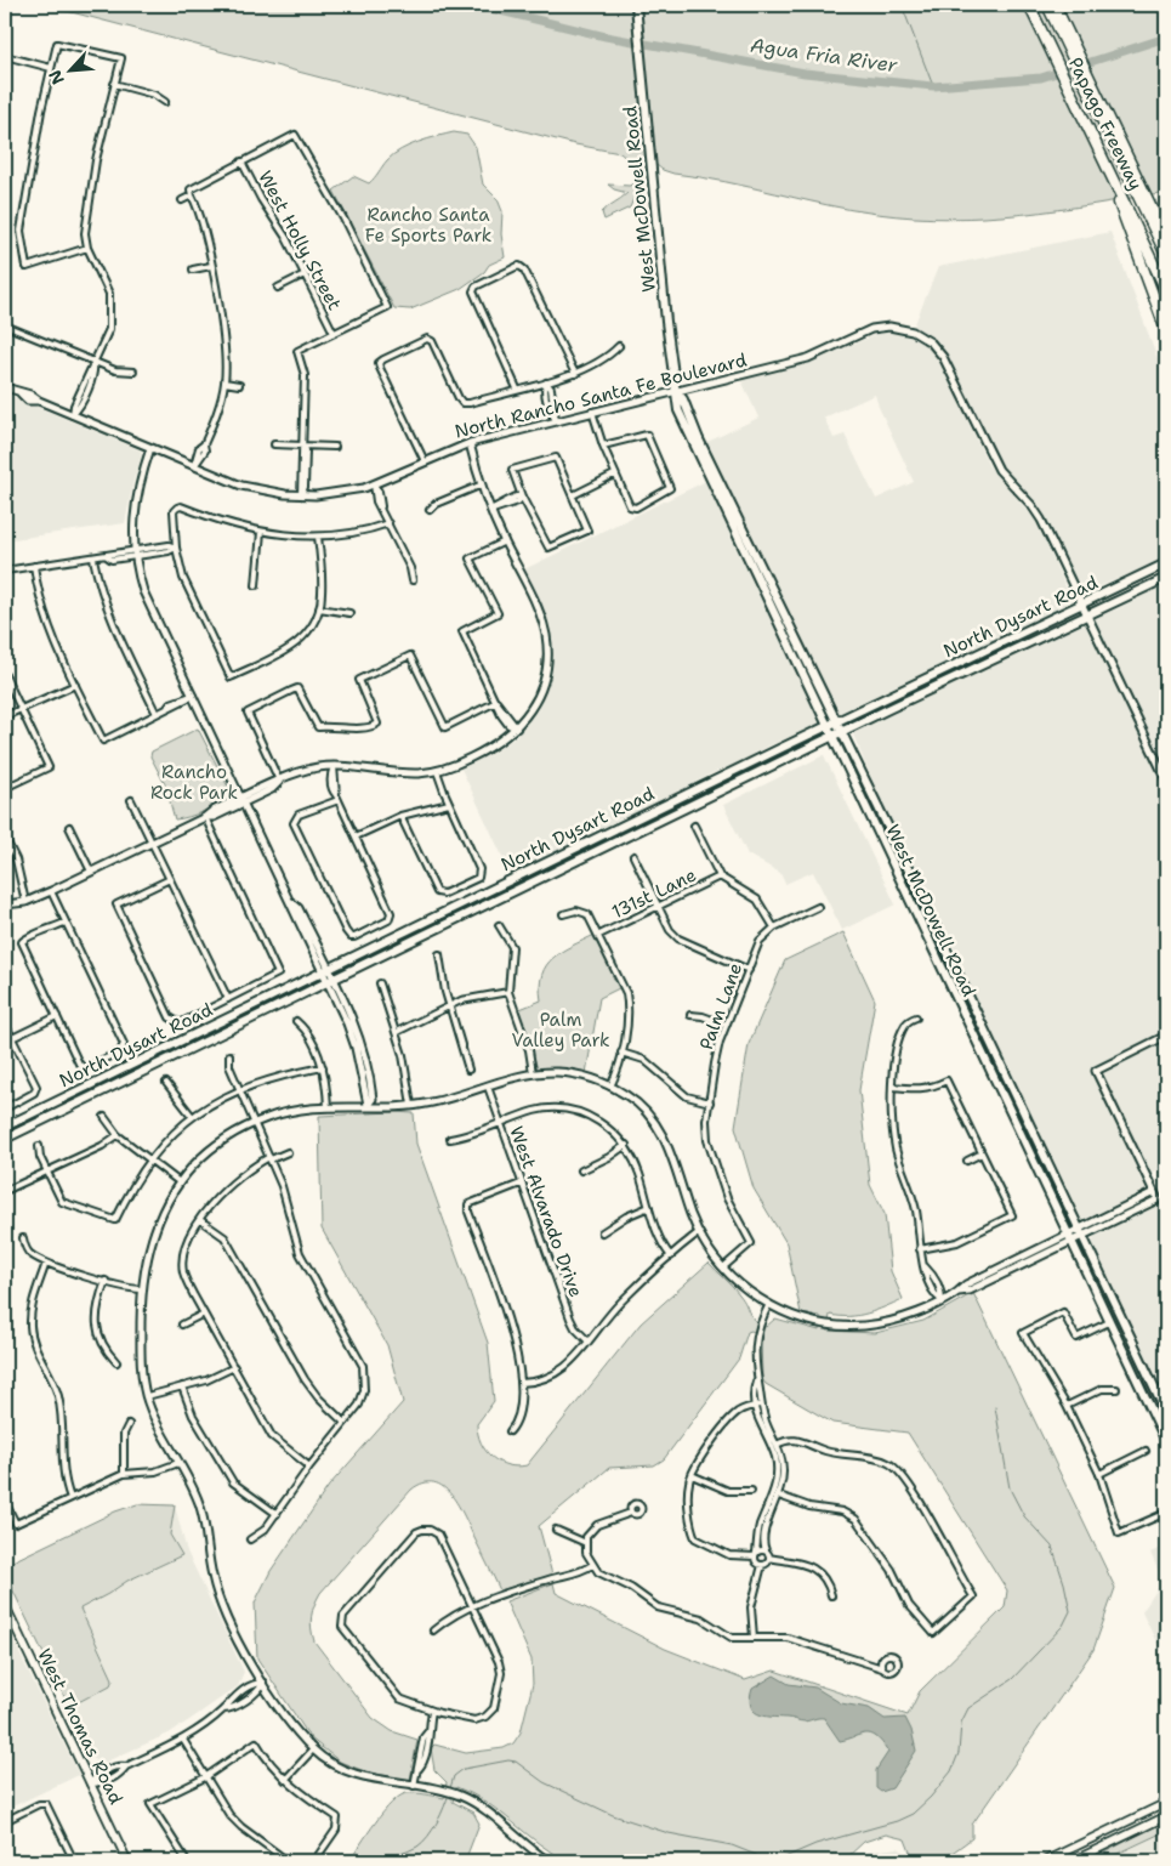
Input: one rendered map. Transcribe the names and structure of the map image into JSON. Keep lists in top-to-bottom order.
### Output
{
  "streets": {
    "highway": ["Papago Freeway"],
    "main road": ["West McDowell Road", "North Dysart Road", "West Thomas Road"],
    "street": [
      "West Holly Street",
      "North Rancho Santa Fe Boulevard",
      "131st Lane",
      "Palm Lane",
      "West Alvarado Drive"
    ]
  },
  "crossings": [
    ["West McDowell Road", "North Rancho Santa Fe Boulevard"],
    ["West McDowell Road", "North Dysart Road"],
    ["North Rancho Santa Fe Boulevard", "North Dysart Road"]
  ],
  "water": ["Agua Fria River"],
  "parks": ["Rancho Santa Fe Sports Park", "Rancho Rock Park", "Palm Valley Park"],
  "north": "bottom left"
}
